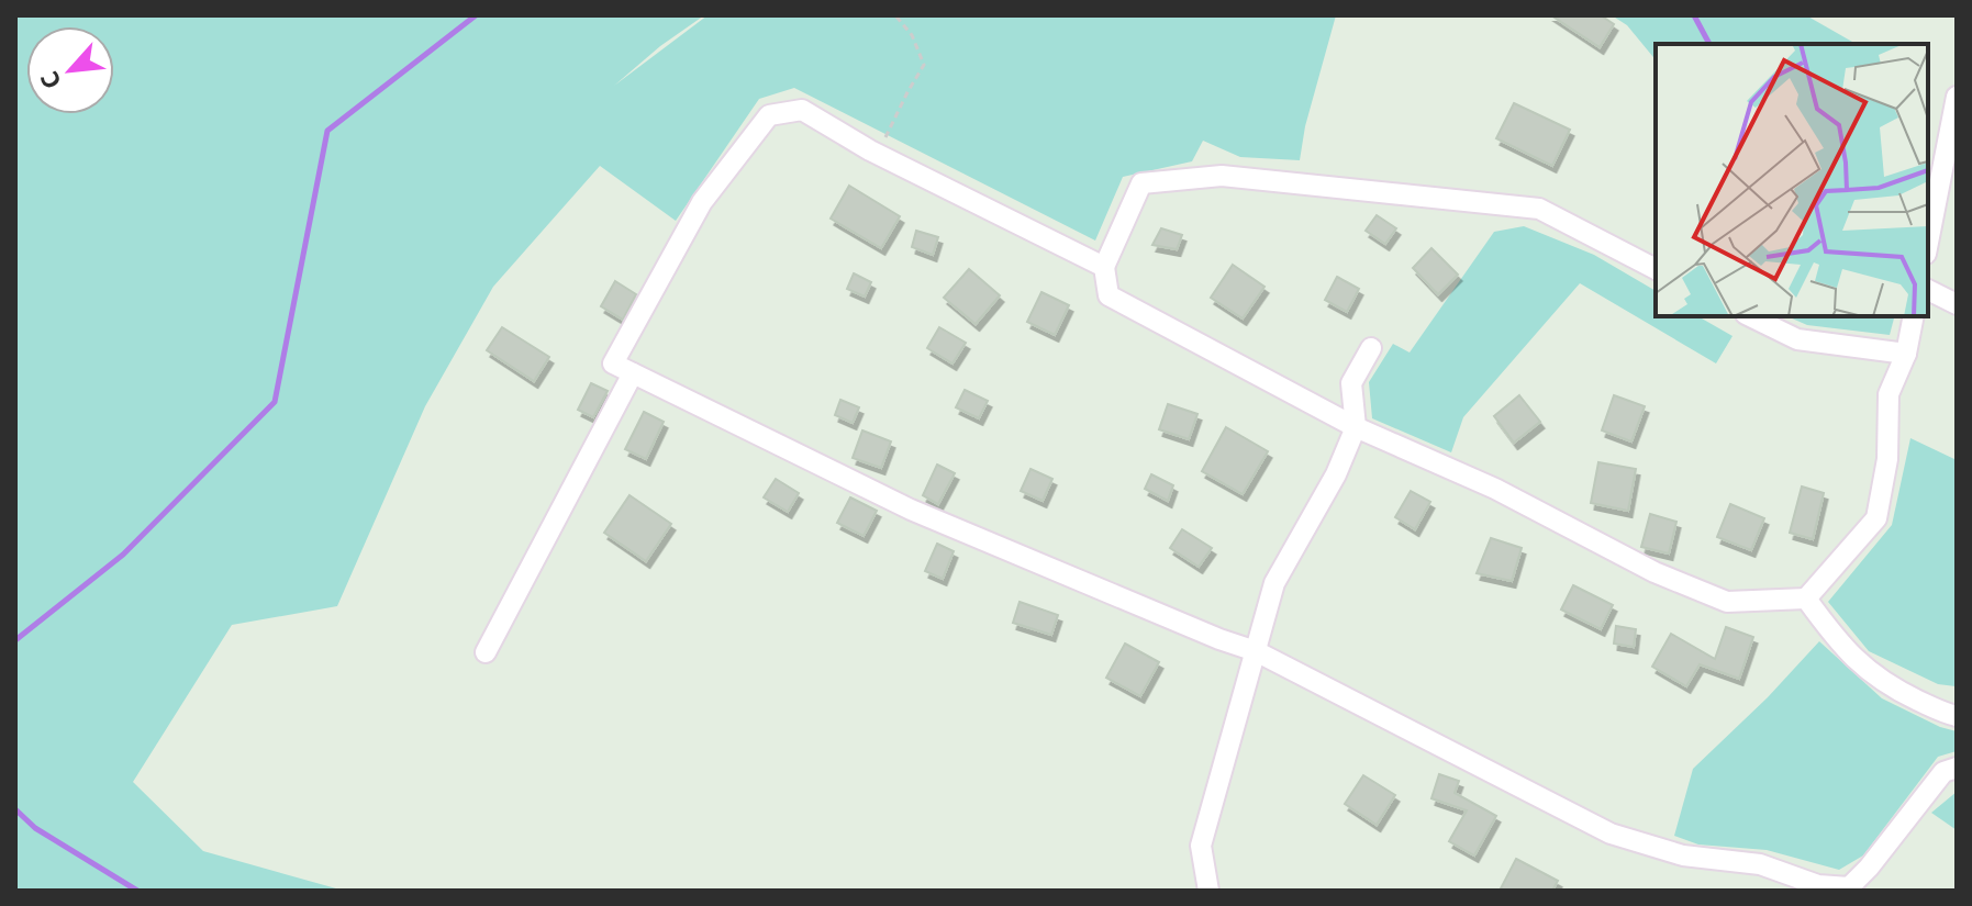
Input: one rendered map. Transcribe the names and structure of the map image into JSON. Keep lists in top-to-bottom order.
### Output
{
  "north": "bottom left"
}
